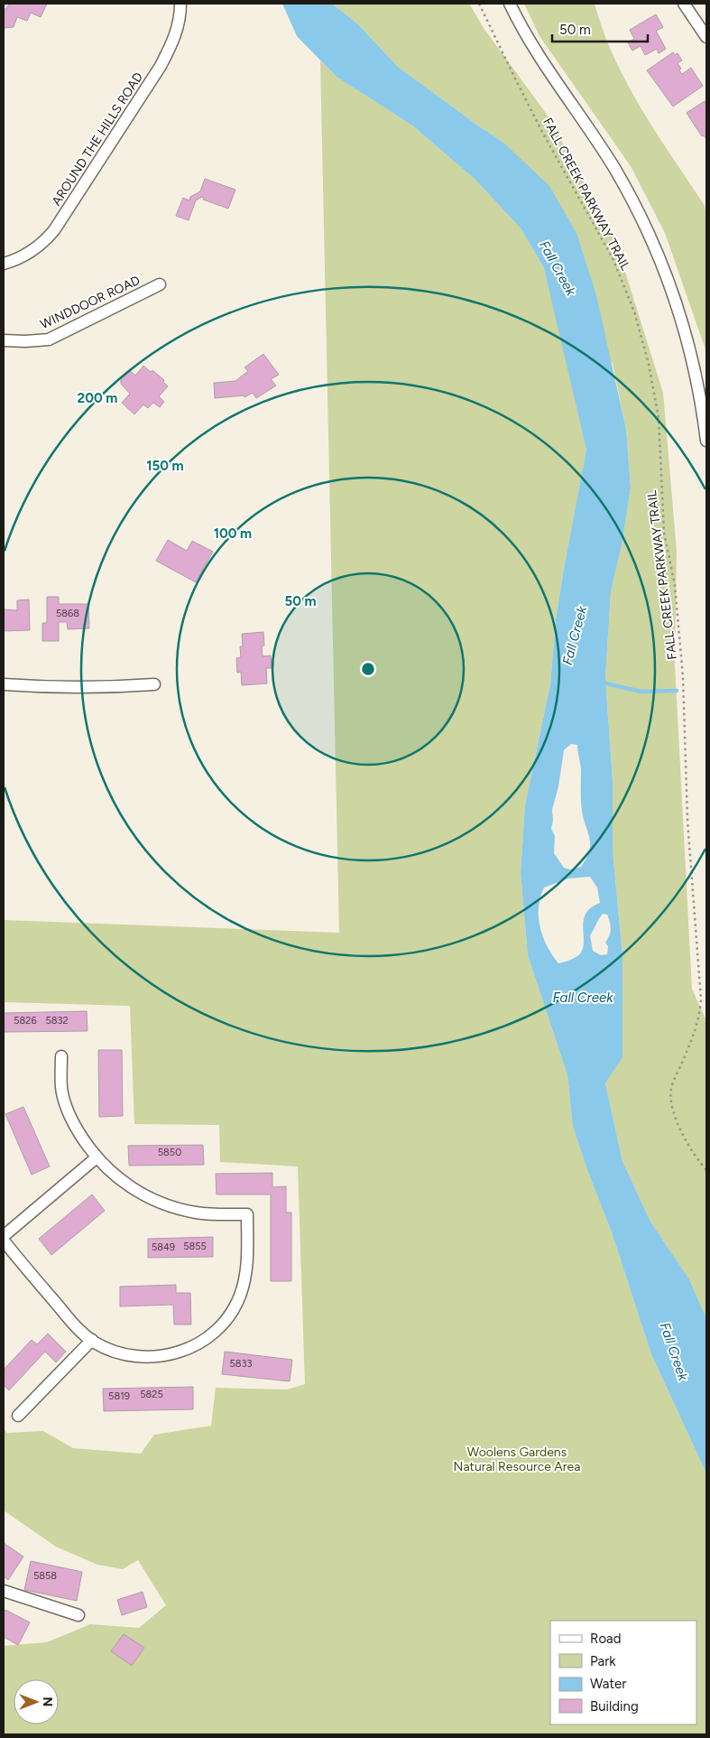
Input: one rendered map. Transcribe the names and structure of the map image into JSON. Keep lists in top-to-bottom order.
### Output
{
  "streets": {
    "street": ["AROUND THE HILLS ROAD", "WINDDOOR ROAD"],
    "path": ["FALL CREEK PARKWAY TRAIL"]
  },
  "water": ["Fall Creek"],
  "parks": ["Woolens Gardens Natural Resource Area"],
  "house_numbers": [
    "5868",
    "5826",
    "5832",
    "5850",
    "5855",
    "5849",
    "5833",
    "5825",
    "5819",
    "5858"
  ],
  "legend": [
    "Road",
    "Park",
    "Water",
    "Building"
  ],
  "scale_bar": "50 m",
  "north": "right",
  "rings": [
    "200 m",
    "150 m",
    "100 m",
    "50 m"
  ]
}
